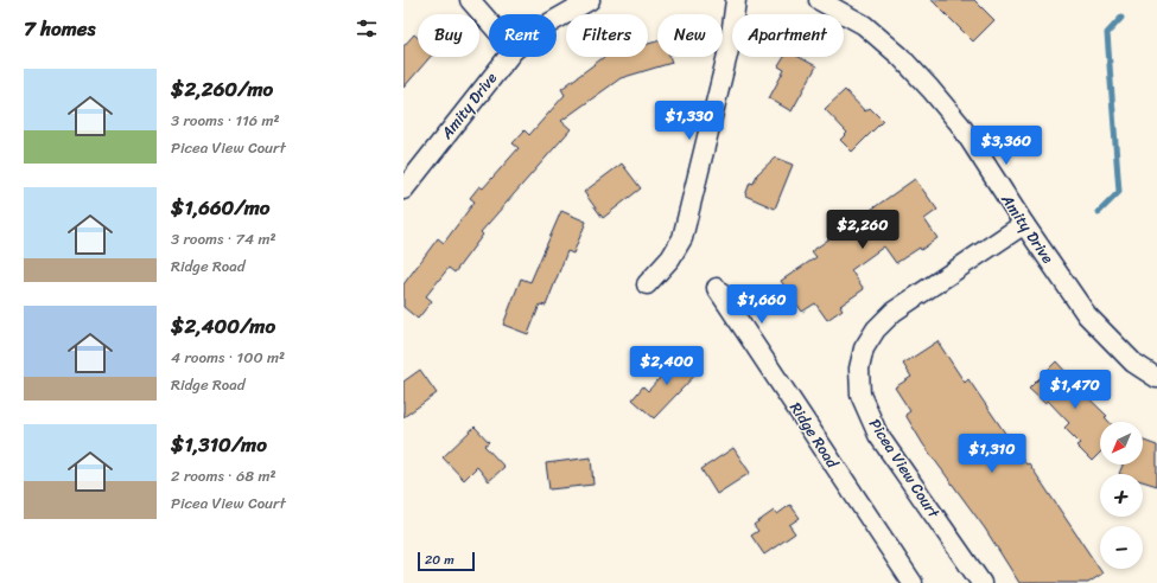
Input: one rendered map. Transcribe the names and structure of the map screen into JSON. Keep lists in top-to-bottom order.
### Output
{
  "streets": {
    "street": ["Amity Drive", "Ridge Road", "Picea View Court"]
  },
  "crossings": [
    ["Amity Drive", "Picea View Court"]
  ],
  "scale_bar": "20 m",
  "north": "bottom left",
  "page": {
    "heading": "7 homes",
    "chip": [
      "Buy",
      "Rent",
      "Filters",
      "New",
      "Apartment"
    ],
    "list": [
      {
        "name": "$2,260/mo",
        "note": "3 rooms · 116 m² · Picea View Court"
      },
      {
        "name": "$1,660/mo",
        "note": "3 rooms · 74 m² · Ridge Road"
      },
      {
        "name": "$2,400/mo",
        "note": "4 rooms · 100 m² · Ridge Road"
      },
      {
        "name": "$1,310/mo",
        "note": "2 rooms · 68 m² · Picea View Court"
      }
    ],
    "price": [
      "$1,330",
      "$3,360",
      "$2,260",
      "$1,660",
      "$2,400",
      "$1,470",
      "$1,310"
    ],
    "map_buttons": ["+", "−"],
    "scale": "20 m"
  }
}
